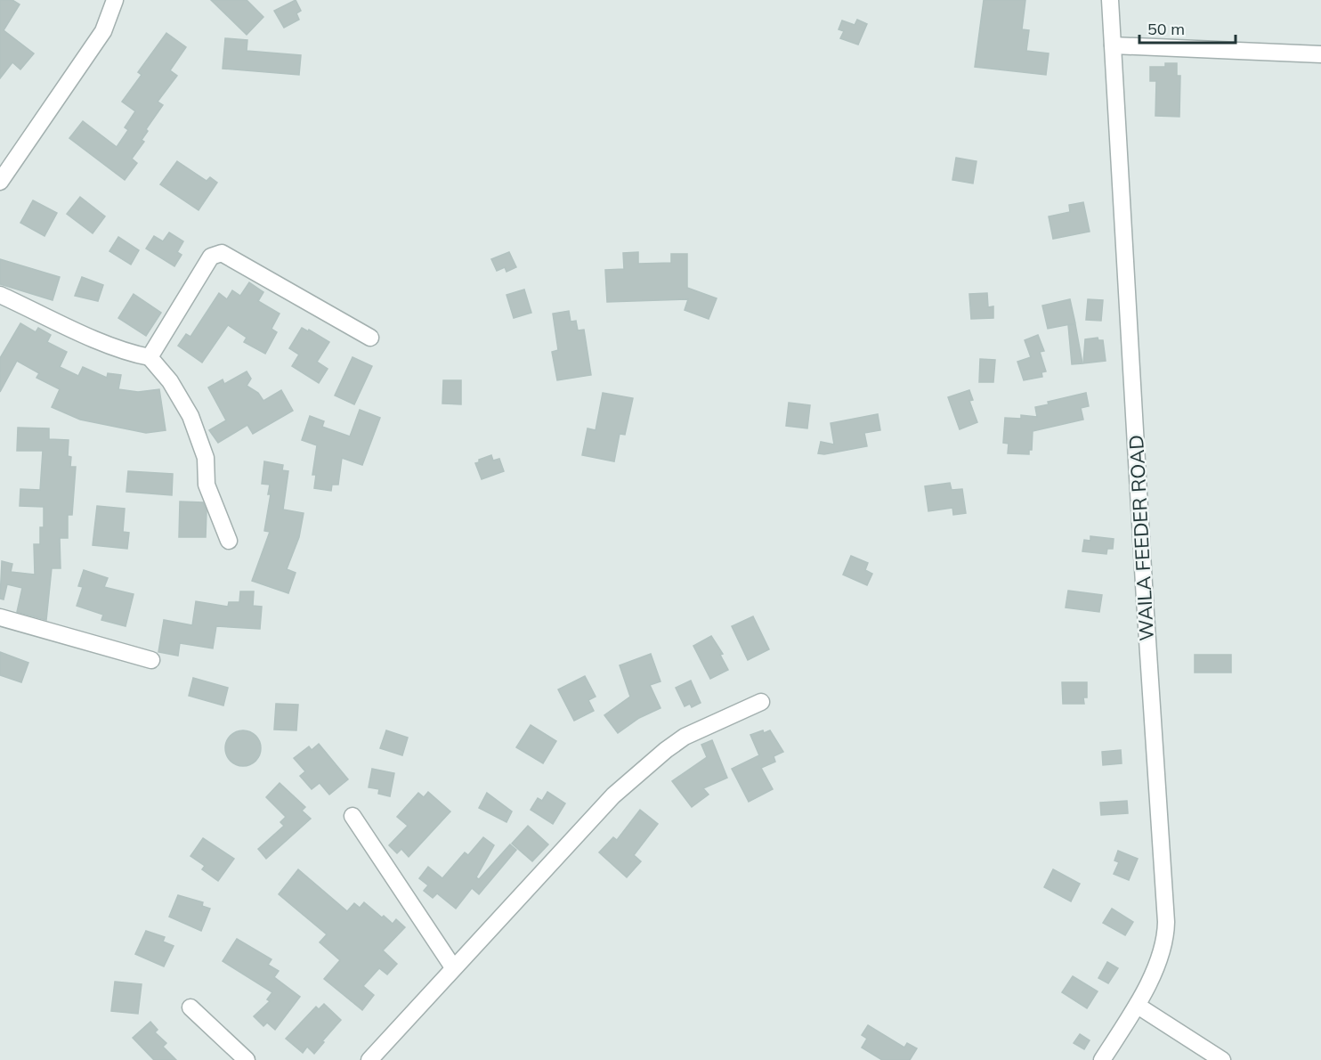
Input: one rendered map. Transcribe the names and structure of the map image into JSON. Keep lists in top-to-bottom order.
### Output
{
  "streets": {
    "street": ["WAILA FEEDER ROAD"]
  },
  "scale_bar": "50 m"
}
